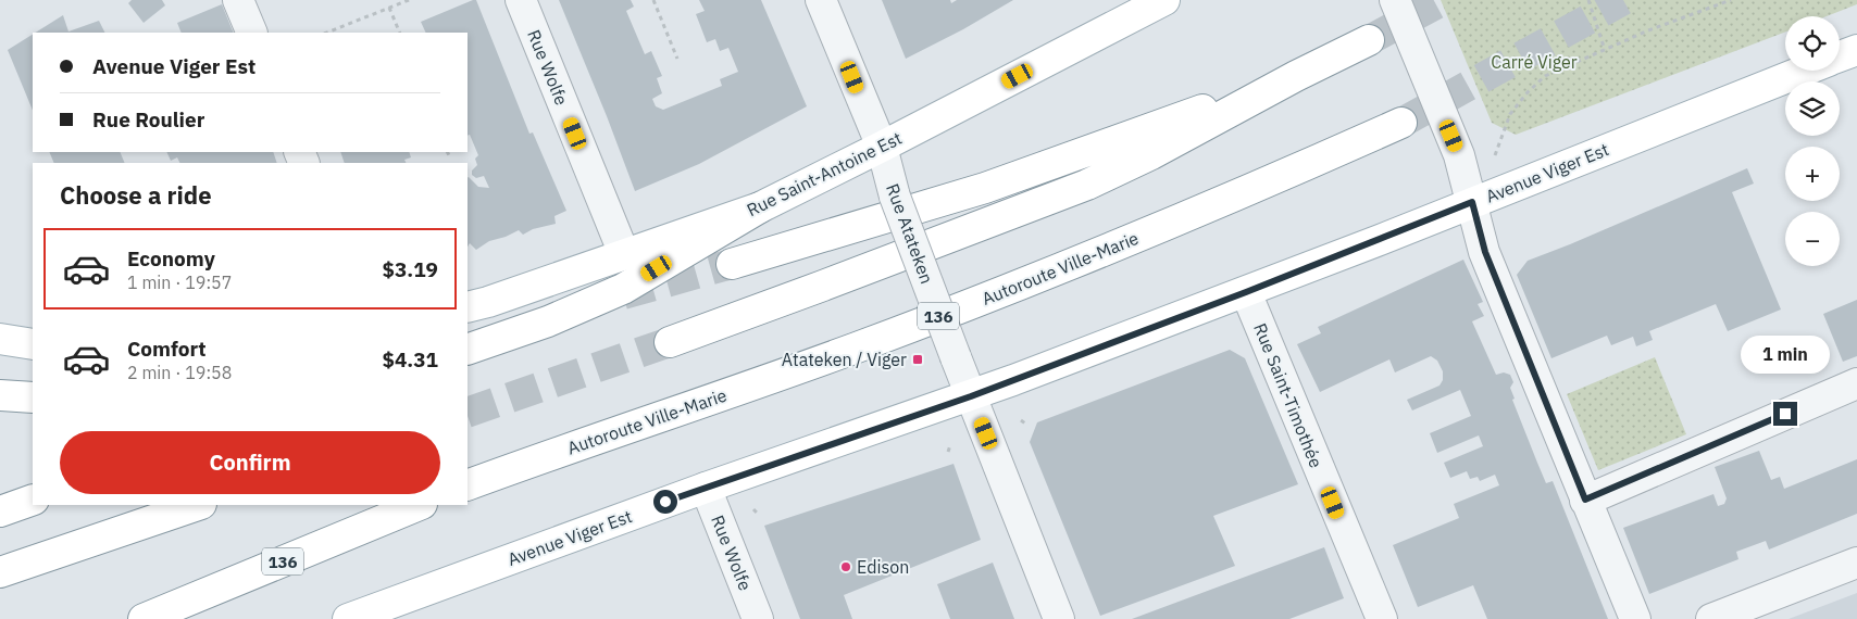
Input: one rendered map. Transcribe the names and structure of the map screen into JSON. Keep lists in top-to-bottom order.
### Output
{
  "streets": {
    "main road": [
      "Avenue Viger Est",
      "Rue Saint-Antoine Est",
      "Autoroute Ville-Marie",
      "136"
    ],
    "street": ["Rue Wolfe", "Rue Atateken", "Rue Saint-Timothée"]
  },
  "crossings": [
    ["Rue Wolfe", "Avenue Viger Est"],
    ["Rue Wolfe", "Rue Saint-Antoine Est"],
    ["Avenue Viger Est", "Rue Atateken"],
    ["Avenue Viger Est", "Rue Saint-Timothée"],
    ["Rue Saint-Antoine Est", "Rue Atateken"]
  ],
  "parks": ["Carré Viger"],
  "places": {
    "transit": ["Atateken / Viger"],
    "other": ["Edison"]
  },
  "page": {
    "map_buttons": ["+", "−"],
    "banner": ["Avenue Viger Est", "Rue Roulier"],
    "heading": "Choose a ride",
    "list": [
      {
        "name": "Economy",
        "note": "1 min · 19:57",
        "value": "$3.19"
      },
      {
        "name": "Comfort",
        "note": "2 min · 19:58",
        "value": "$4.31"
      }
    ],
    "bubble": "1 min",
    "buttons": "Confirm"
  }
}
